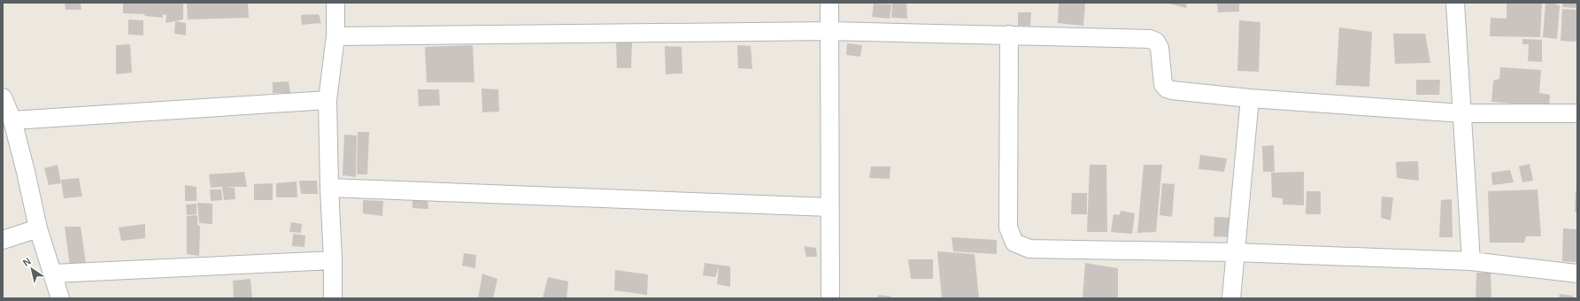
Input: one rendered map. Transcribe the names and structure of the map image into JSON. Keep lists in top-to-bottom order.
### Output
{
  "north": "top left"
}
